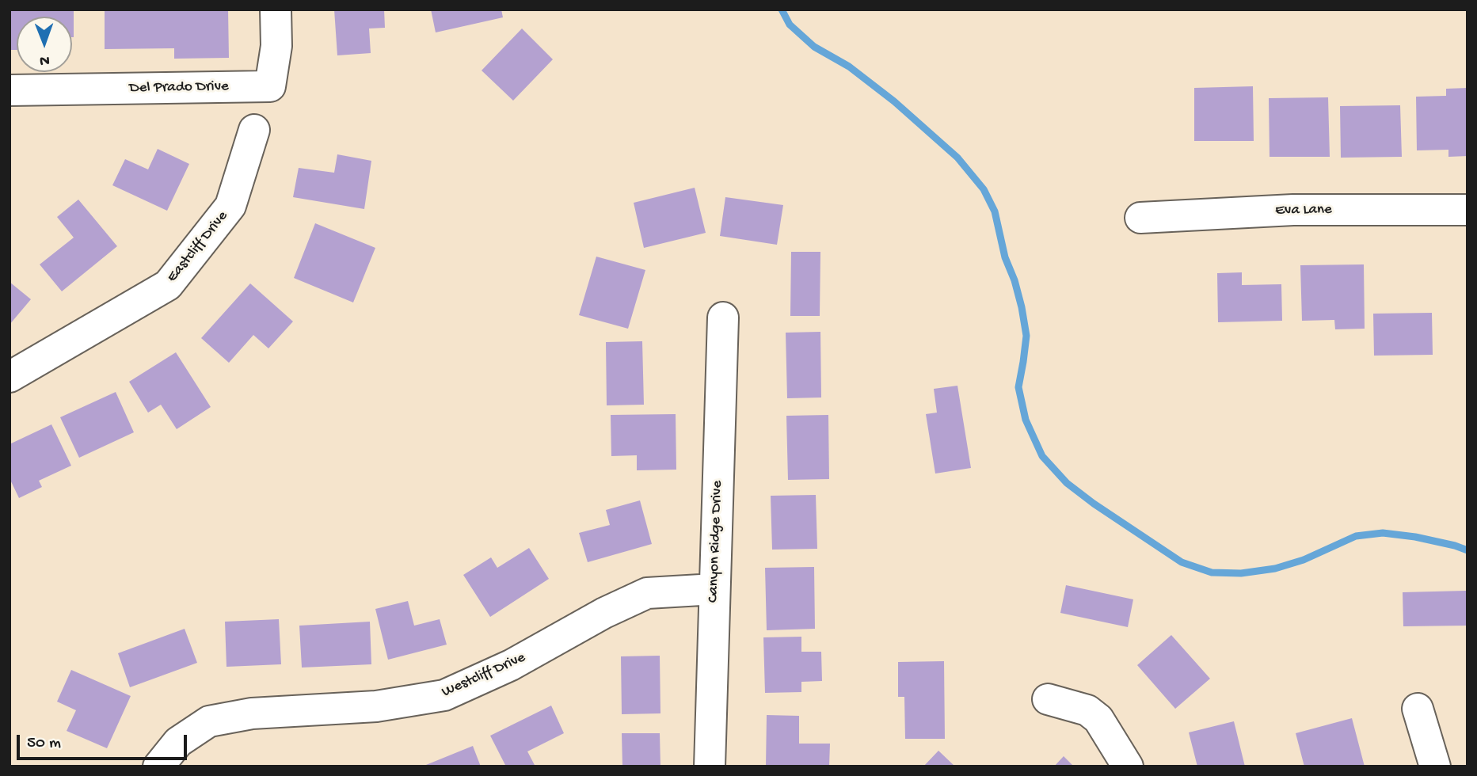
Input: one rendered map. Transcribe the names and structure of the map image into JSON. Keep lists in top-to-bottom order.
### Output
{
  "streets": {
    "street": [
      "Del Prado Drive",
      "Eva Lane",
      "Eastcliff Drive",
      "Canyon Ridge Drive",
      "Westcliff Drive"
    ]
  },
  "crossings": [
    ["Canyon Ridge Drive", "Westcliff Drive"]
  ],
  "scale_bar": "50 m",
  "north": "bottom"
}
